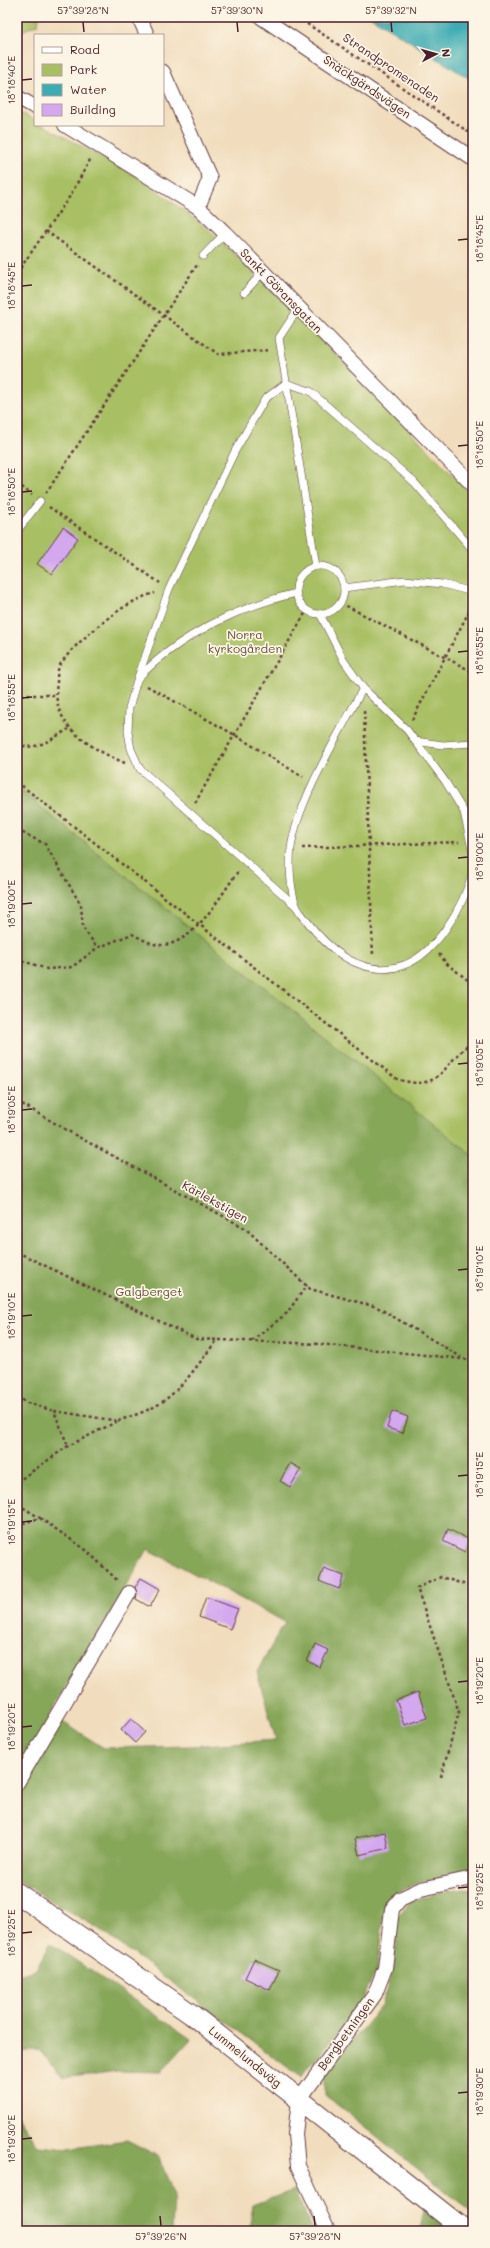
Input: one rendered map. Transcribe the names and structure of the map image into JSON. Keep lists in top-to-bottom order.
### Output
{
  "streets": {
    "main road": ["Lummelundsväg"],
    "street": ["Snäckgärdsvägen", "Sankt Göransgatan", "Bergbetningen"],
    "path": ["Strandpromenaden", "Kärlekstigen"]
  },
  "crossings": [
    ["Bergbetningen", "Lummelundsväg"]
  ],
  "parks": ["Norra kyrkogården", "Galgberget"],
  "legend": [
    "Road",
    "Park",
    "Water",
    "Building"
  ],
  "north": "right",
  "coordinates": [
    "57°39'28\"N",
    "57°39'30\"N",
    "57°39'32\"N",
    "18°18'40\"E",
    "18°18'45\"E",
    "18°18'50\"E",
    "18°18'55\"E",
    "18°19'00\"E",
    "18°19'05\"E",
    "18°19'10\"E",
    "18°19'15\"E",
    "18°19'20\"E",
    "18°19'25\"E",
    "18°19'30\"E",
    "57°39'26\"N"
  ]
}
